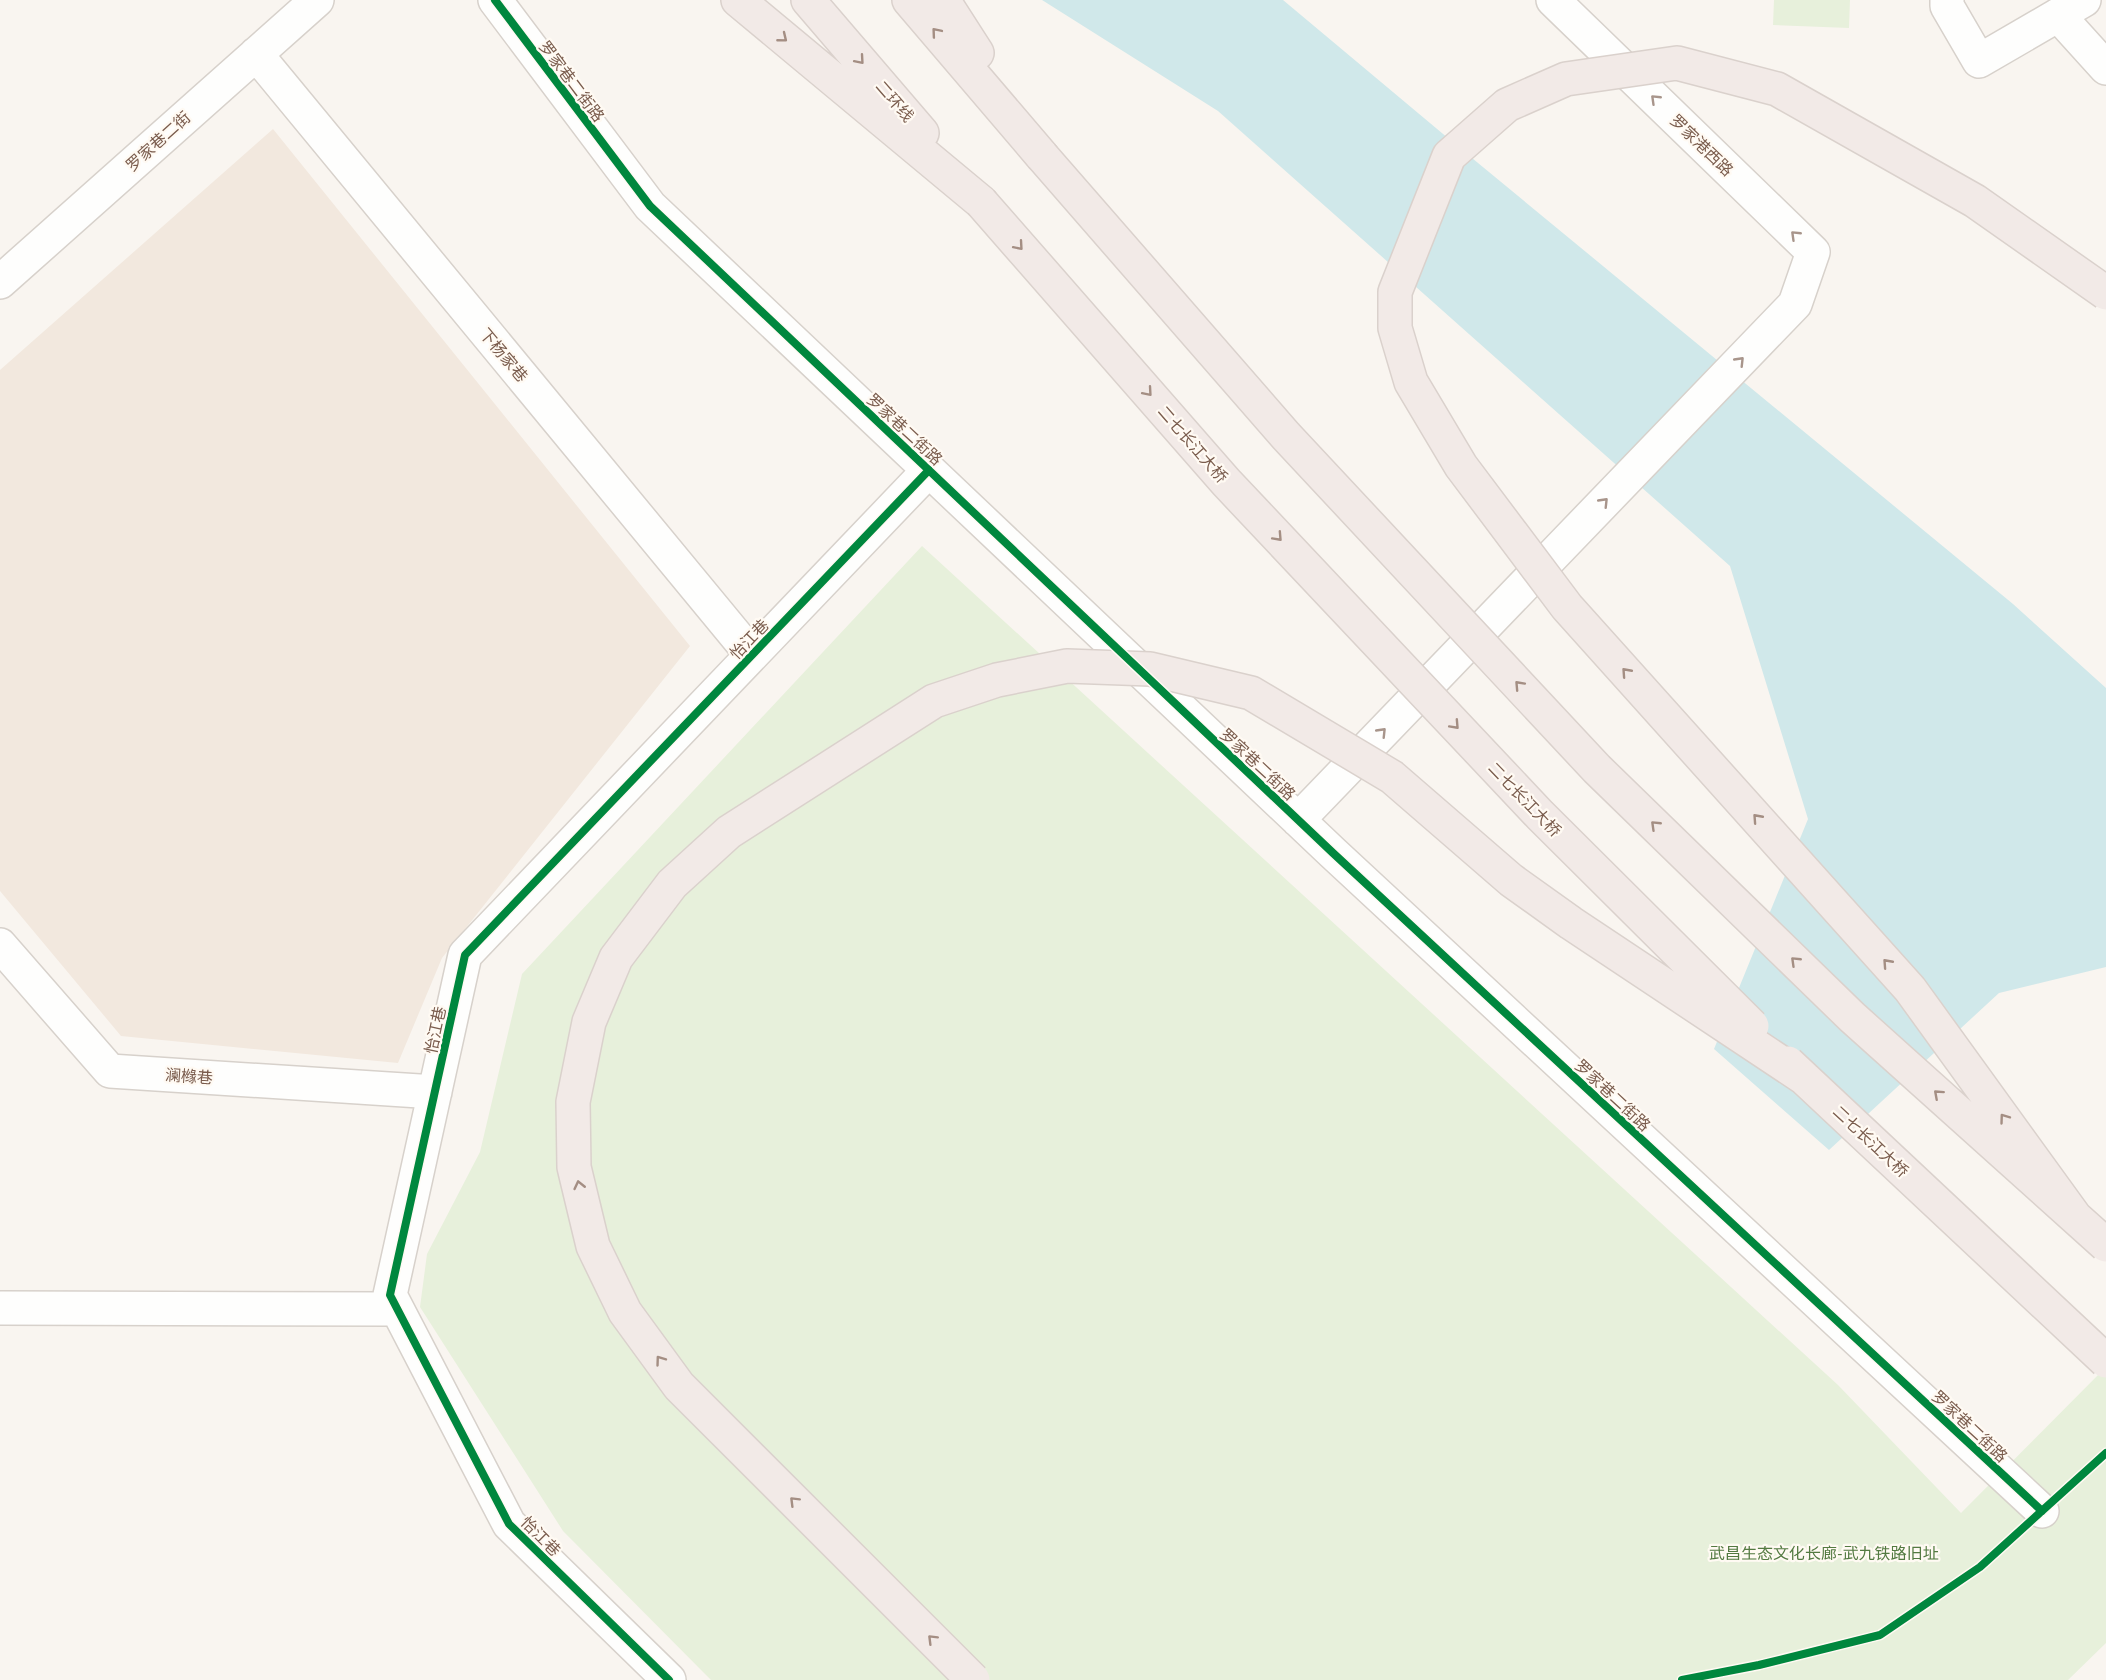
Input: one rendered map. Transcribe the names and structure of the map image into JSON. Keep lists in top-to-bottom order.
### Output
{
  "streets": {
    "highway": ["二环线", "二七长江大桥"],
    "street": [
      "罗家巷二街路",
      "罗家巷二街",
      "罗家港西路",
      "下杨家巷",
      "怡江巷",
      "澜橼巷"
    ]
  },
  "crossings": [
    ["罗家巷二街路", "罗家港西路"],
    ["罗家巷二街路", "怡江巷"],
    ["二环线", "二七长江大桥"],
    ["罗家巷二街", "下杨家巷"],
    ["下杨家巷", "怡江巷"],
    ["怡江巷", "澜橼巷"]
  ],
  "parks": ["武昌生态文化长廊-武九铁路旧址"]
}
